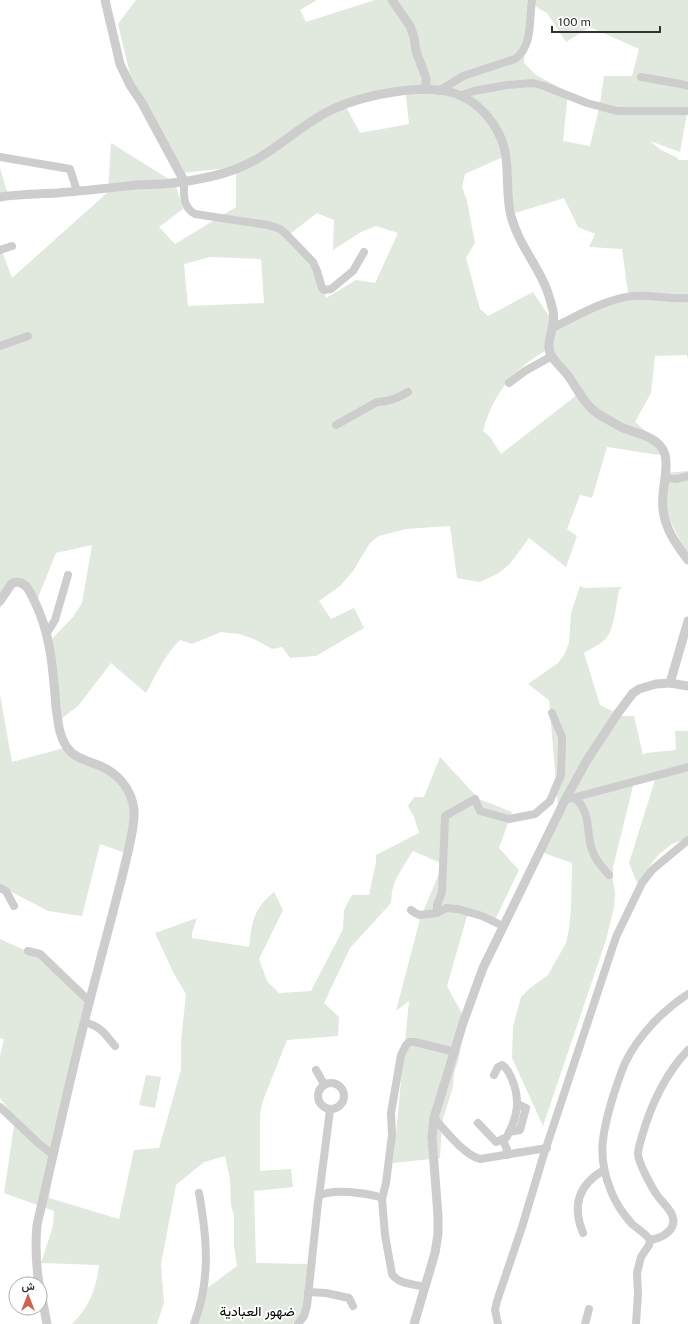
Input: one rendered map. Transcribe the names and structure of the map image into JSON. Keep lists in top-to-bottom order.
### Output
{
  "districts": ["ضهور العبادية"],
  "scale_bar": "100 m",
  "north": "top"
}
